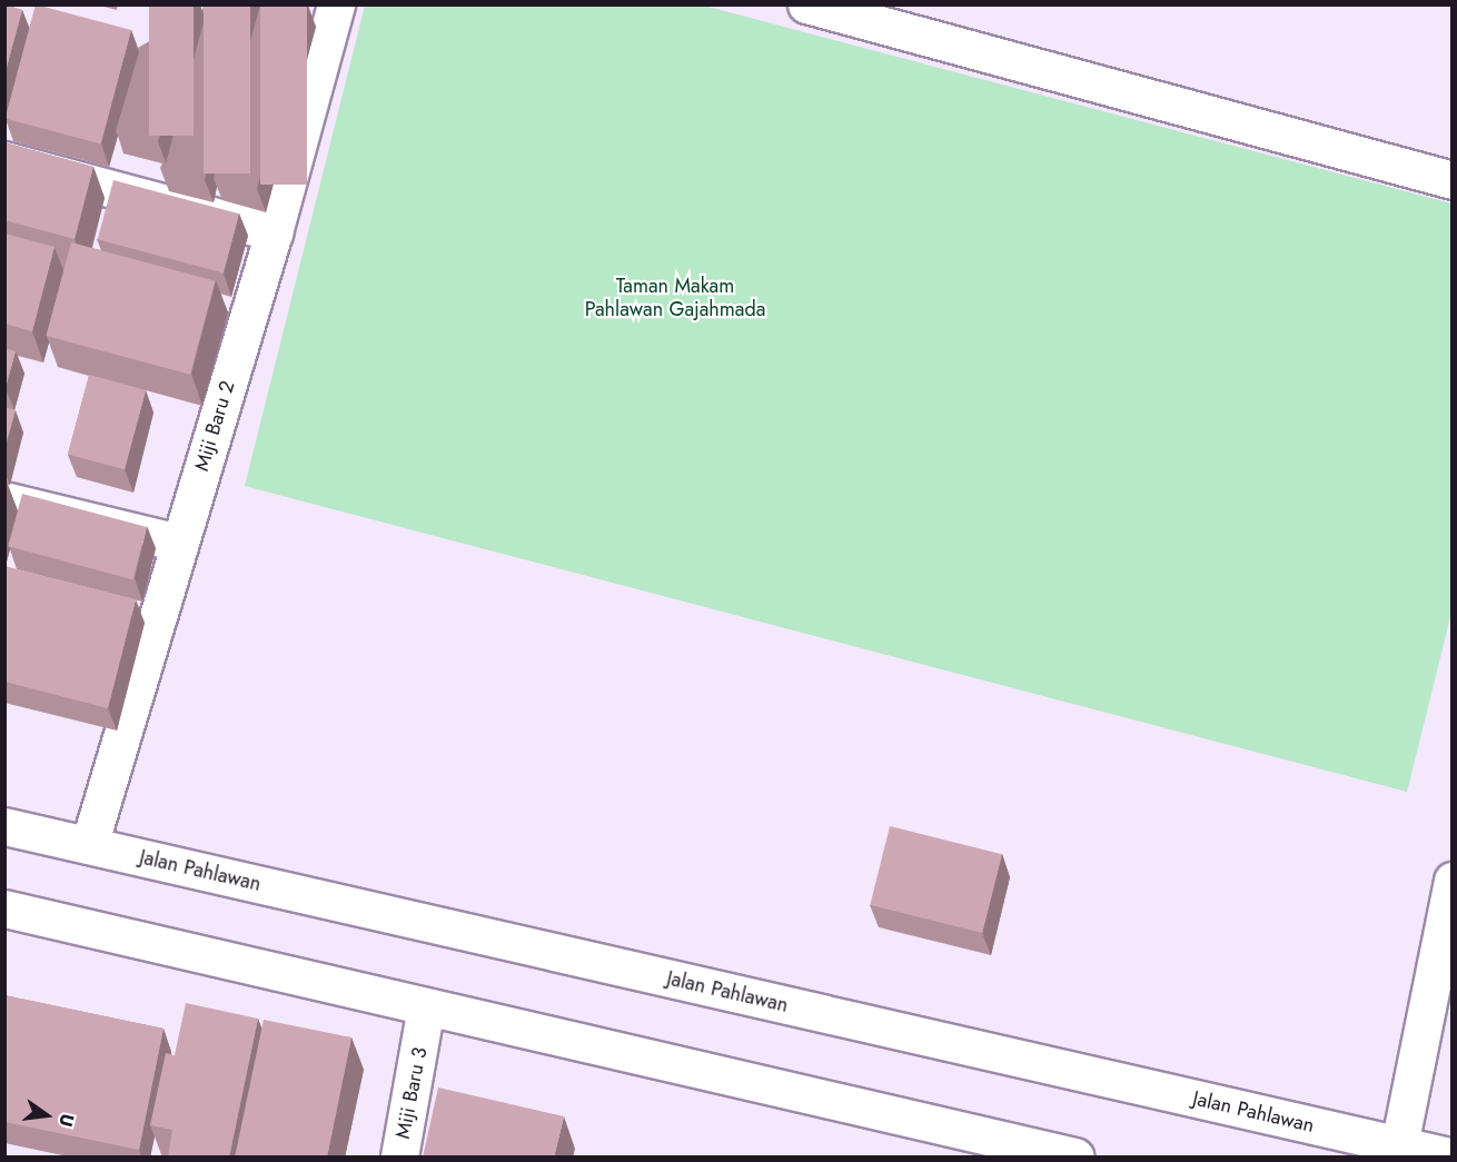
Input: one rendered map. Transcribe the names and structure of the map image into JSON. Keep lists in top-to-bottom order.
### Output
{
  "streets": {
    "main road": ["Miji Baru 2", "Jalan Pahlawan", "Miji Baru 3"]
  },
  "crossings": [
    ["Miji Baru 2", "Jalan Pahlawan"]
  ],
  "parks": ["Taman Makam Pahlawan Gajahmada"],
  "north": "right"
}
